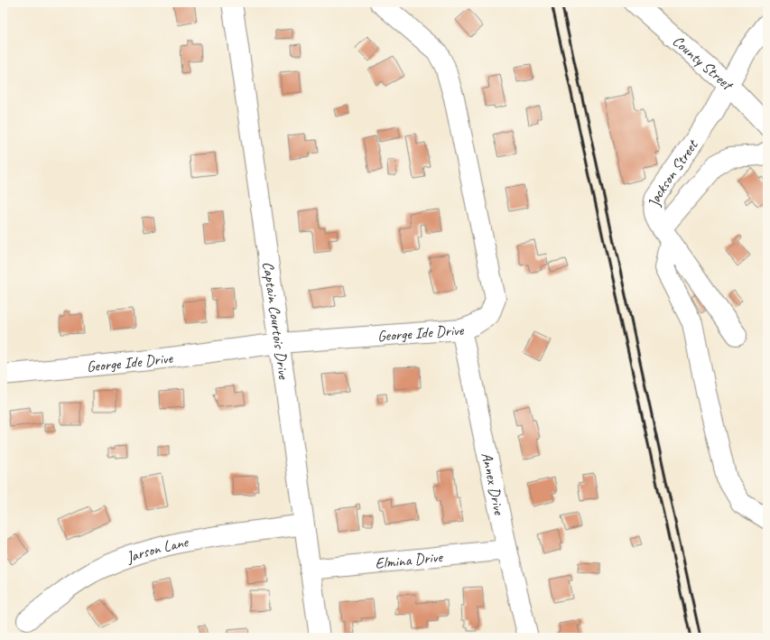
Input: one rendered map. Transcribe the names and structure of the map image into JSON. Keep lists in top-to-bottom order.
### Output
{
  "streets": {
    "street": [
      "County Street",
      "Jackson Street",
      "Captain Courtois Drive",
      "George Ide Drive",
      "Annex Drive",
      "Jarson Lane",
      "Elmina Drive"
    ]
  },
  "crossings": [
    ["County Street", "Jackson Street"],
    ["Captain Courtois Drive", "George Ide Drive"],
    ["Captain Courtois Drive", "Jarson Lane"],
    ["Captain Courtois Drive", "Elmina Drive"],
    ["George Ide Drive", "Annex Drive"],
    ["Annex Drive", "Elmina Drive"]
  ]
}
